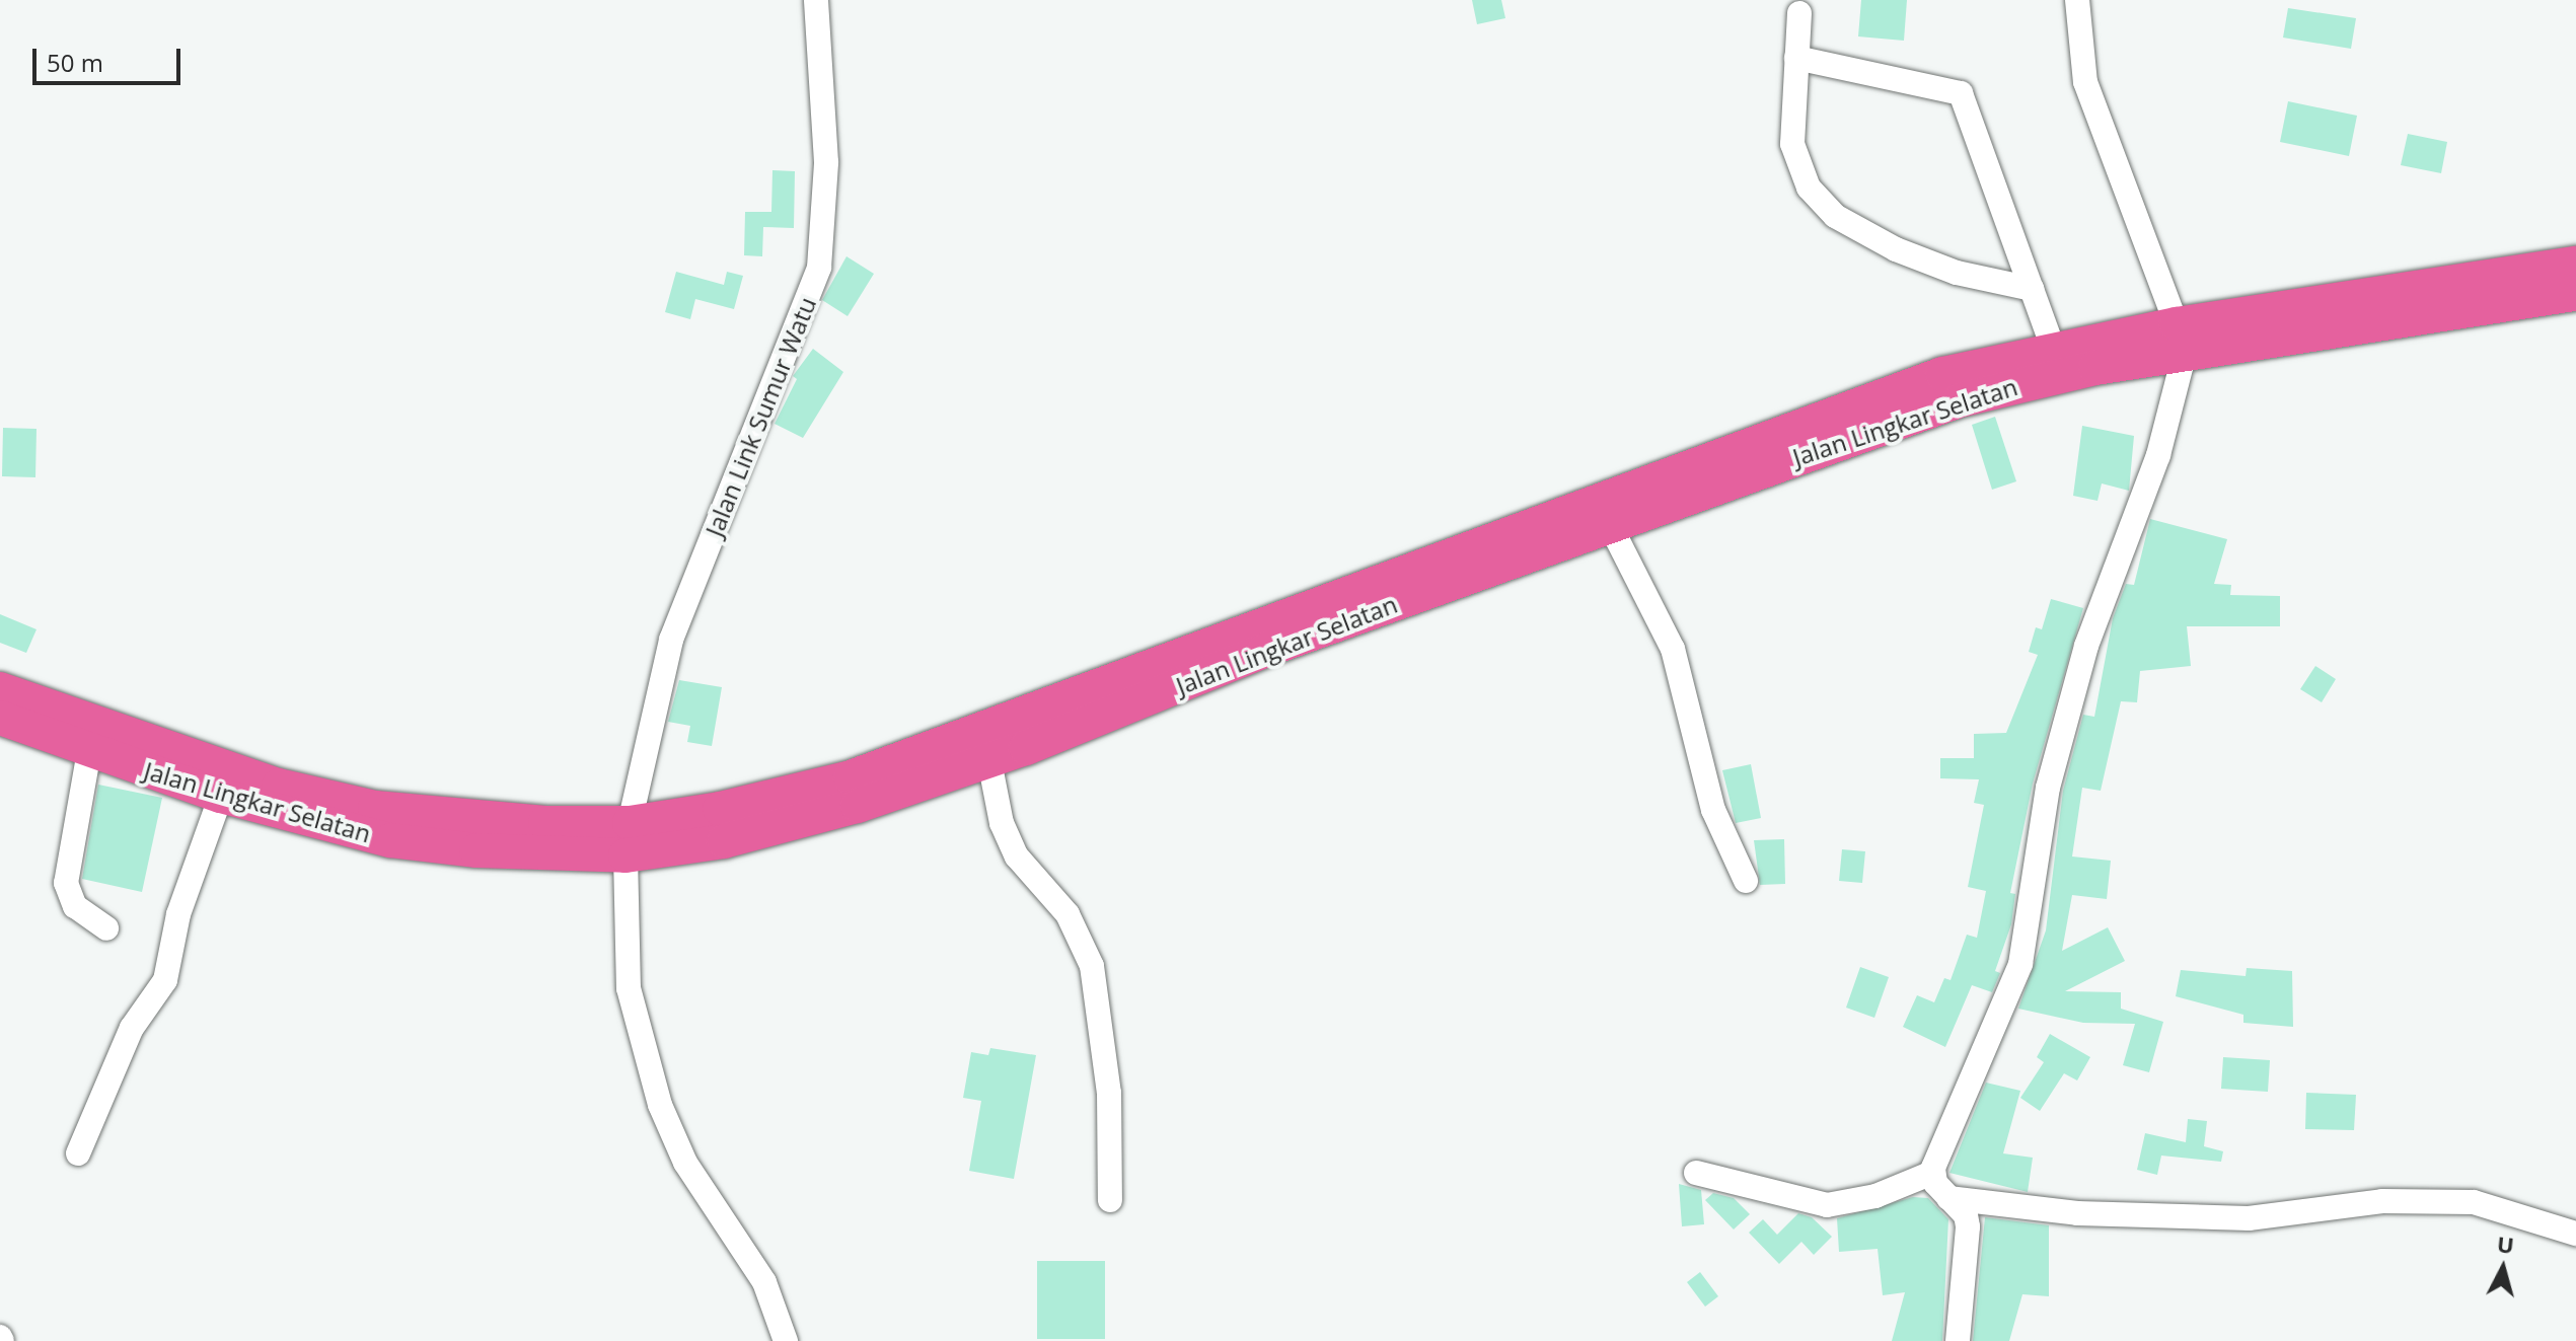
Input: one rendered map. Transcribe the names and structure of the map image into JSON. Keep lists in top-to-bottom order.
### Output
{
  "streets": {
    "highway": ["Jalan Lingkar Selatan"],
    "street": ["Jalan Link Sumur Watu"]
  },
  "crossings": [
    ["Jalan Link Sumur Watu", "Jalan Lingkar Selatan"]
  ],
  "scale_bar": "50 m",
  "north": "top"
}
